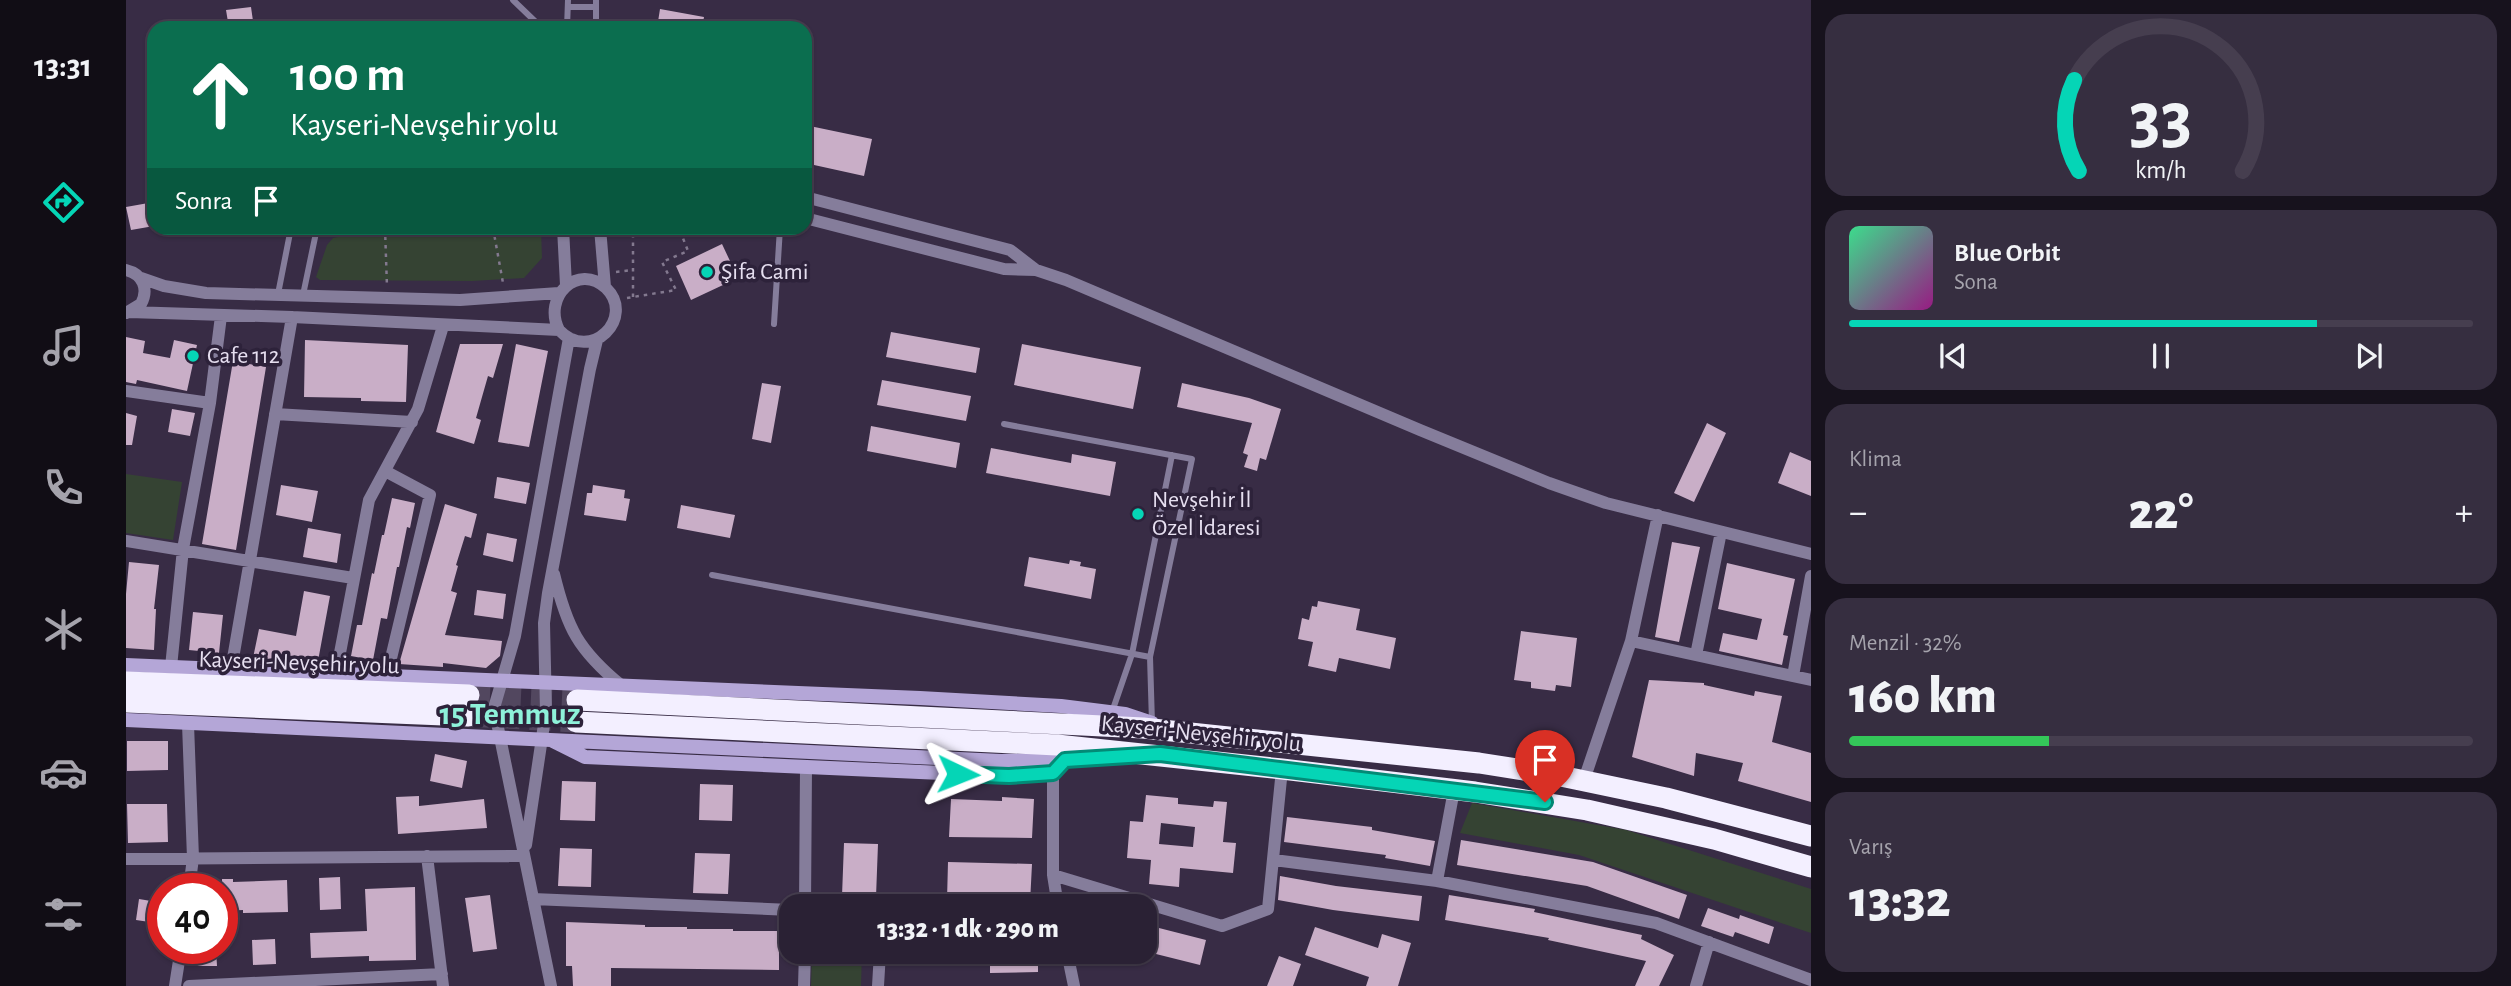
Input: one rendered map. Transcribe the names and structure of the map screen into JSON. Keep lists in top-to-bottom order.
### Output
{
  "streets": {
    "highway": ["Kayseri-Nevşehir yolu"]
  },
  "districts": ["15 Temmuz"],
  "places": ["Şifa Cami", "Cafe 112", "Nevşehir İl Özel İdaresi"],
  "page": {
    "tabs": "13:31",
    "turn": ["100 m", "Kayseri-Nevşehir yolu"],
    "then": "Sonra",
    "song": ["Blue Orbit", "Sona"],
    "tile": [
      "Klima",
      ["Menzil · 32%", "160 km"],
      ["Varış", "13:32"]
    ],
    "heat": ["−", "22°", "+"],
    "limit": "40",
    "trip": "13:32 · 1 dk · 290 m",
    "gauge": ["33", "km/h"]
  }
}
